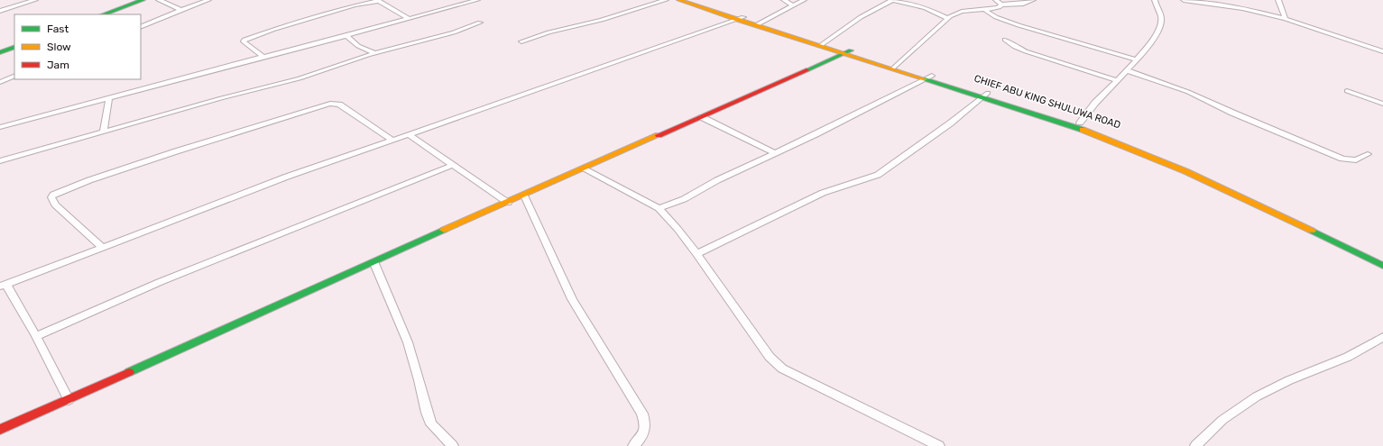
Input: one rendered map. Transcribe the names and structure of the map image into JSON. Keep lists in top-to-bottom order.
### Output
{
  "streets": {
    "street": ["CHIEF ABU KING SHULUWA ROAD"]
  },
  "legend": ["Fast", "Slow", "Jam"]
}
